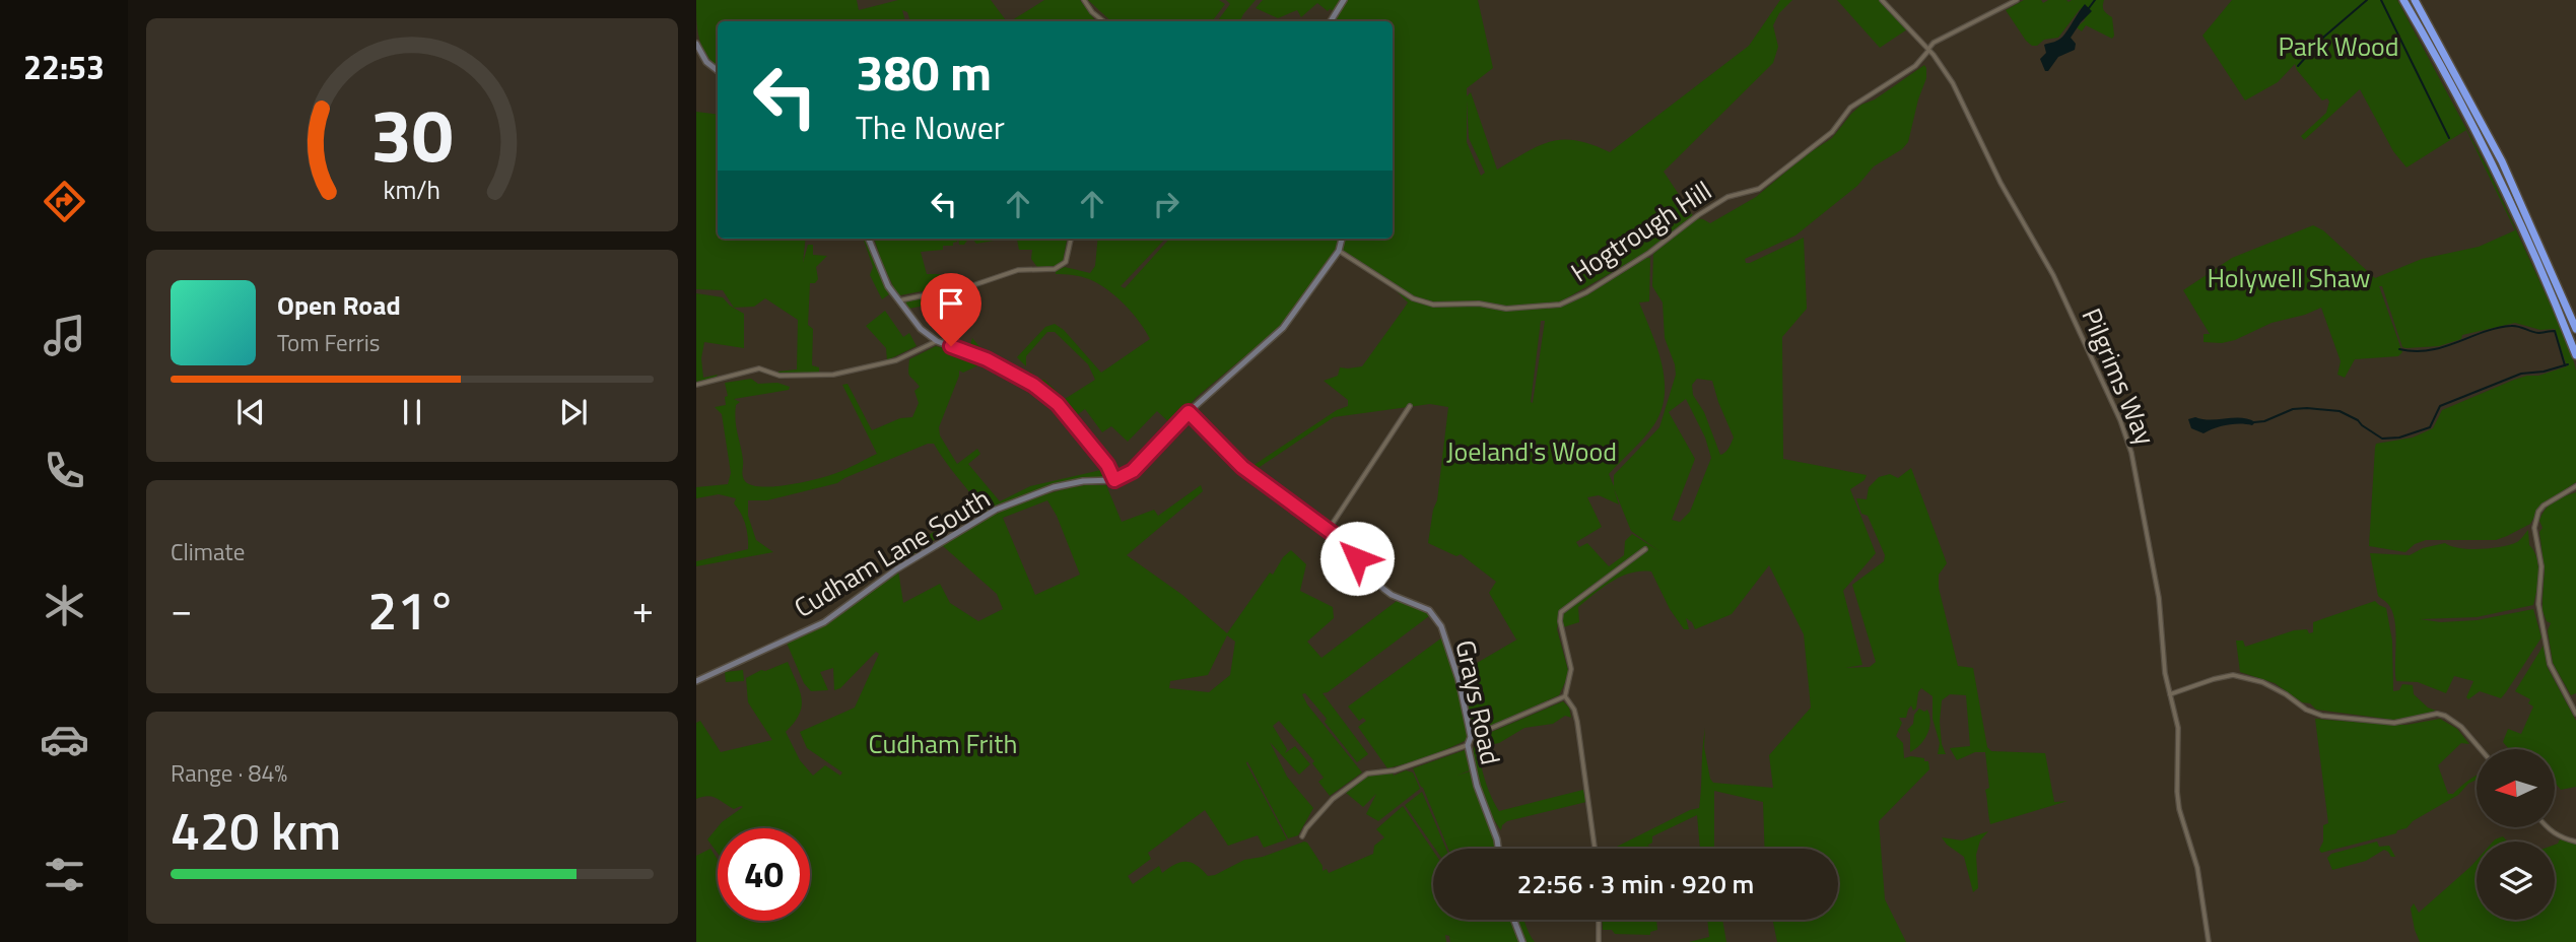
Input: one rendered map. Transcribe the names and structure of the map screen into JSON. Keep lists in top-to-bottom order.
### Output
{
  "streets": {
    "street": [
      "Hogtrough Hill",
      "Pilgrims Way",
      "Cudham Lane South",
      "Grays Road"
    ]
  },
  "crossings": [
    ["Hogtrough Hill", "Pilgrims Way"]
  ],
  "parks": [
    "Park Wood",
    "Holywell Shaw",
    "Joeland's Wood",
    "Cudham Frith"
  ],
  "north": "left",
  "page": {
    "tabs": "22:53",
    "turn": ["380 m", "The Nower"],
    "song": ["Open Road", "Tom Ferris"],
    "tile": [
      "Climate",
      ["Range · 84%", "420 km"]
    ],
    "heat": ["−", "21°", "+"],
    "limit": "40",
    "trip": "22:56 · 3 min · 920 m",
    "gauge": ["30", "km/h"]
  }
}
